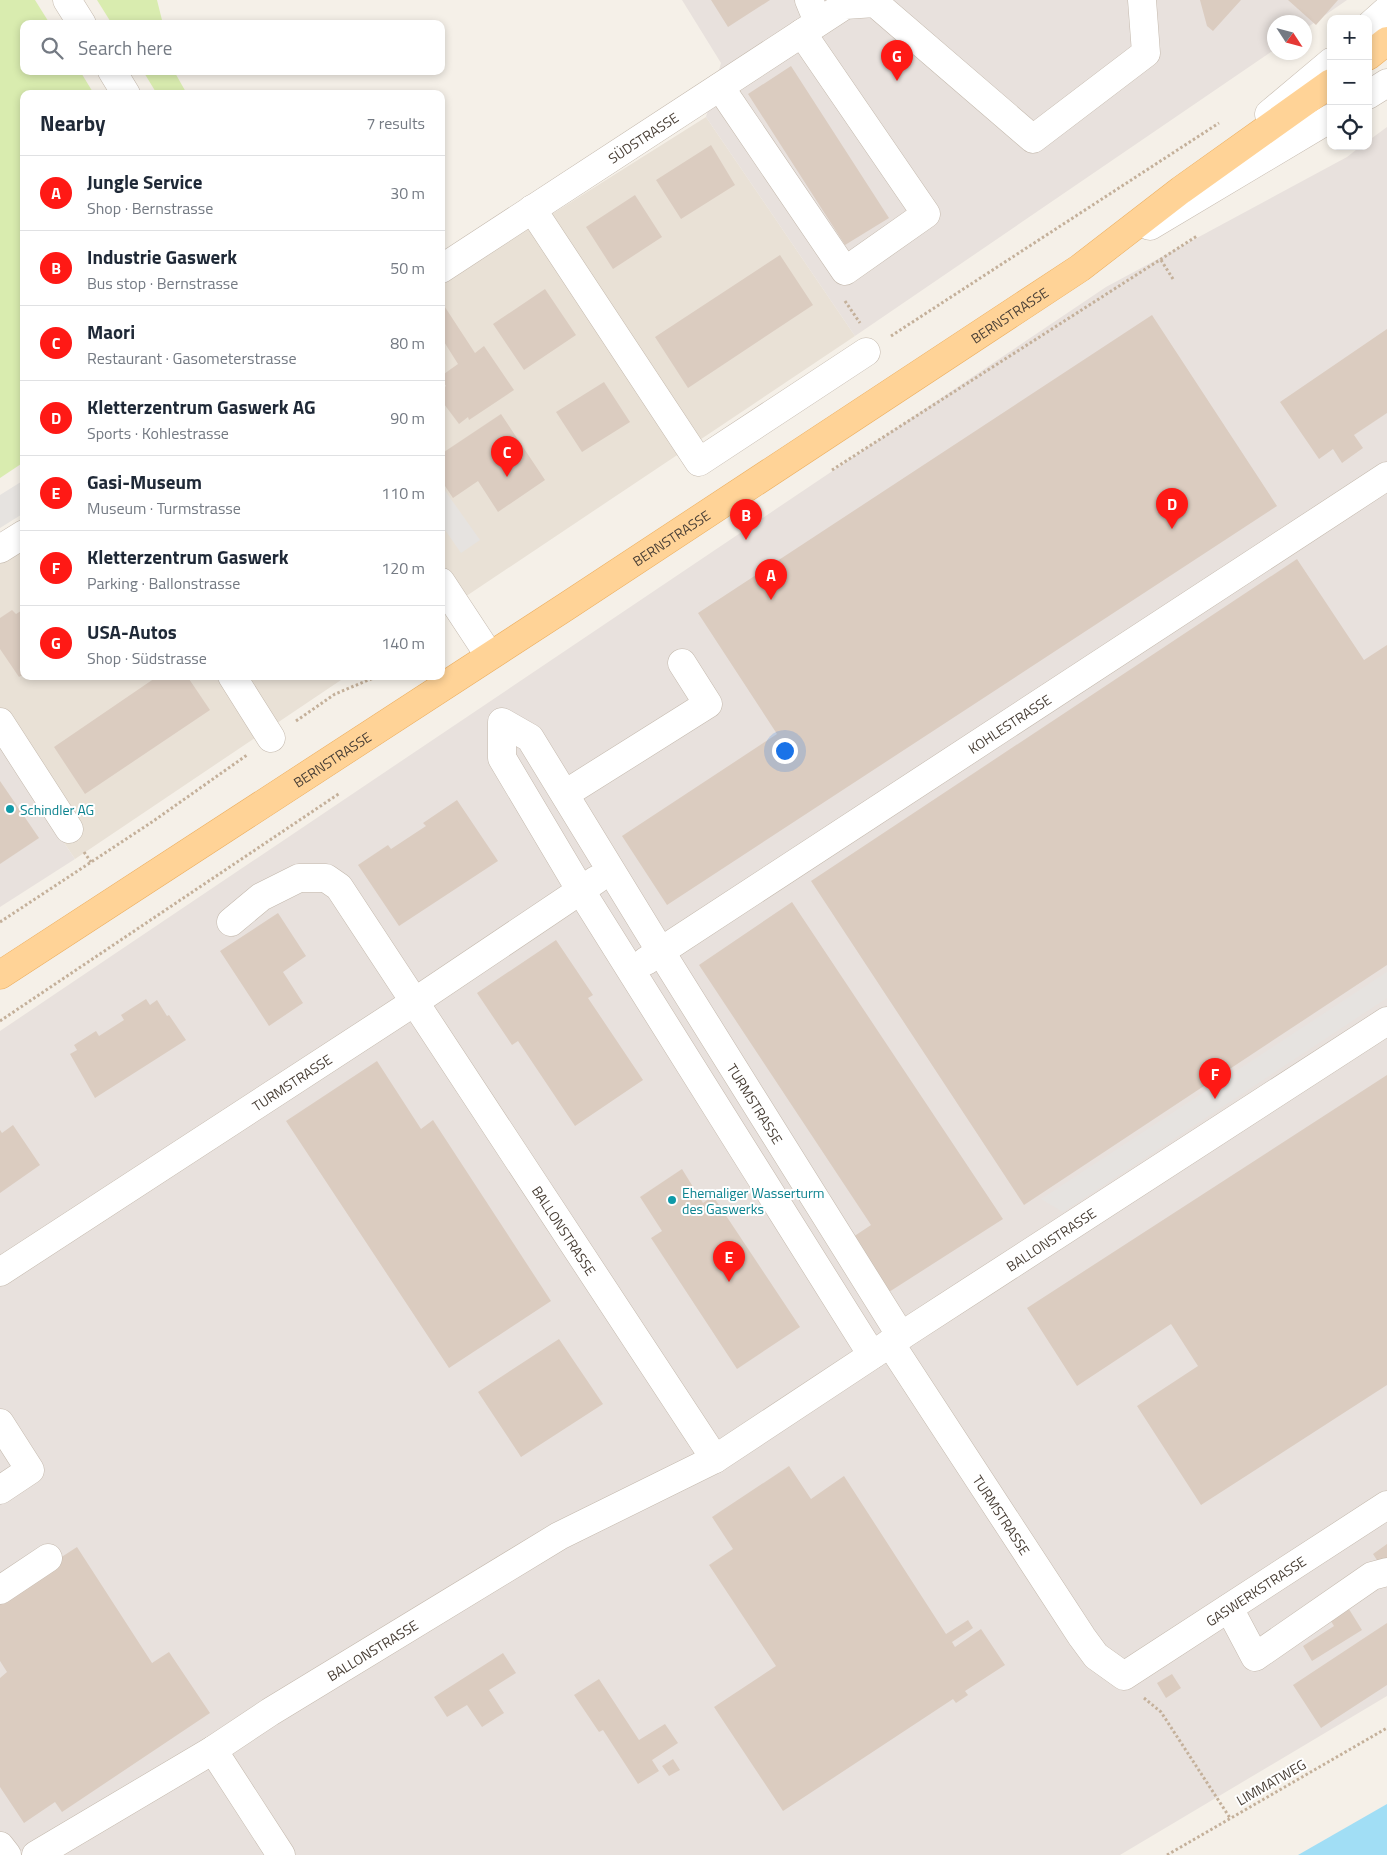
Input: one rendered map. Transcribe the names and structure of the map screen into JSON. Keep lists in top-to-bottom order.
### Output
{
  "streets": {
    "main road": ["BERNSTRASSE"],
    "street": [
      "SÜDSTRASSE",
      "KOHLESTRASSE",
      "TURMSTRASSE",
      "BALLONSTRASSE",
      "GASWERKSTRASSE"
    ],
    "path": ["LIMMATWEG"]
  },
  "crossings": [
    ["KOHLESTRASSE", "TURMSTRASSE"],
    ["TURMSTRASSE", "BALLONSTRASSE"],
    ["TURMSTRASSE", "GASWERKSTRASSE"]
  ],
  "places": ["Schindler AG", "Ehemaliger Wasserturm des Gaswerks"],
  "north": "bottom right",
  "page": {
    "map_buttons": ["+", "−"],
    "search": "Search here",
    "pins": [
      "G",
      "C",
      "D",
      "B",
      "A",
      "F",
      "E"
    ],
    "heading": ["Nearby", "7 results"],
    "list": [
      {
        "mark": "A",
        "name": "Jungle Service",
        "note": "Shop · Bernstrasse",
        "value": "30 m"
      },
      {
        "mark": "B",
        "name": "Industrie Gaswerk",
        "note": "Bus stop · Bernstrasse",
        "value": "50 m"
      },
      {
        "mark": "C",
        "name": "Maori",
        "note": "Restaurant · Gasometerstrasse",
        "value": "80 m"
      },
      {
        "mark": "D",
        "name": "Kletterzentrum Gaswerk AG",
        "note": "Sports · Kohlestrasse",
        "value": "90 m"
      },
      {
        "mark": "E",
        "name": "Gasi-Museum",
        "note": "Museum · Turmstrasse",
        "value": "110 m"
      },
      {
        "mark": "F",
        "name": "Kletterzentrum Gaswerk",
        "note": "Parking · Ballonstrasse",
        "value": "120 m"
      },
      {
        "mark": "G",
        "name": "USA-Autos",
        "note": "Shop · Südstrasse",
        "value": "140 m"
      }
    ]
  }
}
